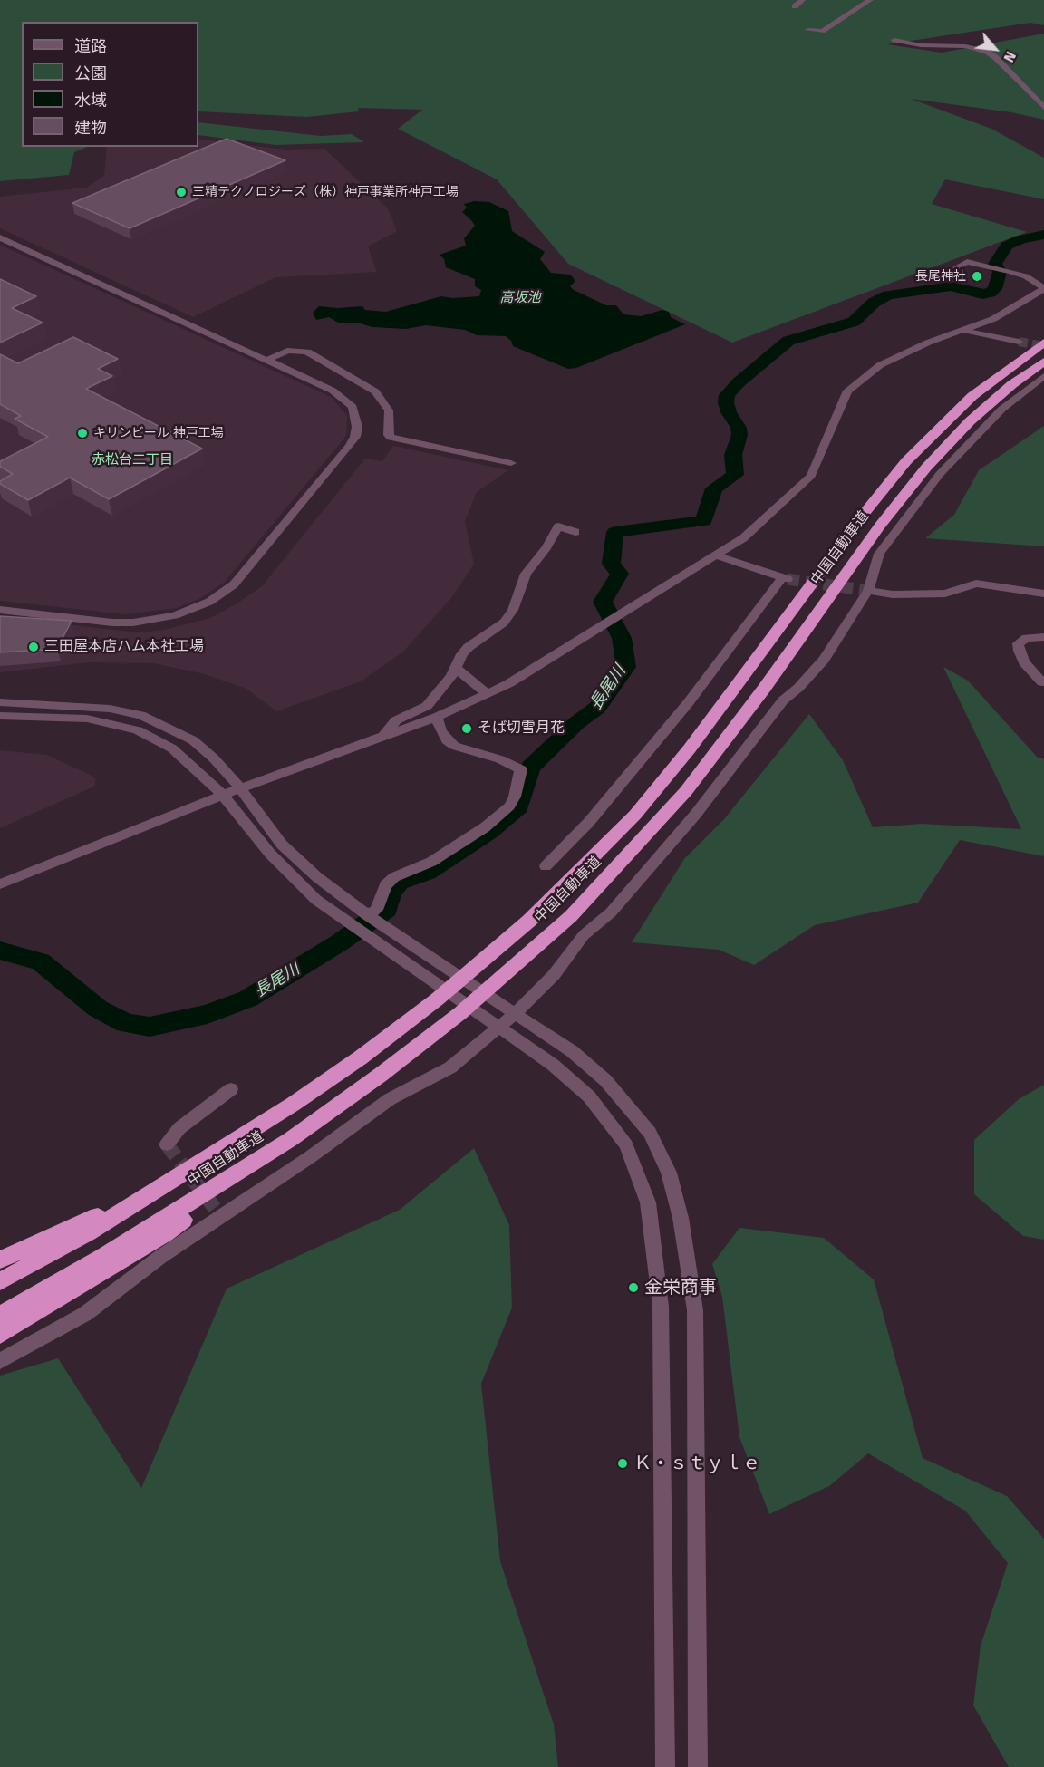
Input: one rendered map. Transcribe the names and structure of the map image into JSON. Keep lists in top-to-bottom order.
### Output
{
  "streets": {
    "highway": ["中国自動車道"]
  },
  "districts": ["赤松台二丁目"],
  "water": ["高坂池", "長尾川"],
  "places": [
    "三精テクノロジーズ（株）神戸事業所神戸工場",
    "長尾神社",
    "キリンビール 神戸工場",
    "三田屋本店ハム本社工場",
    "そば切雪月花",
    "金栄商事",
    "Ｋ・ｓｔｙｌｅ"
  ],
  "legend": [
    "道路",
    "公園",
    "水域",
    "建物"
  ],
  "north": "bottom right"
}
